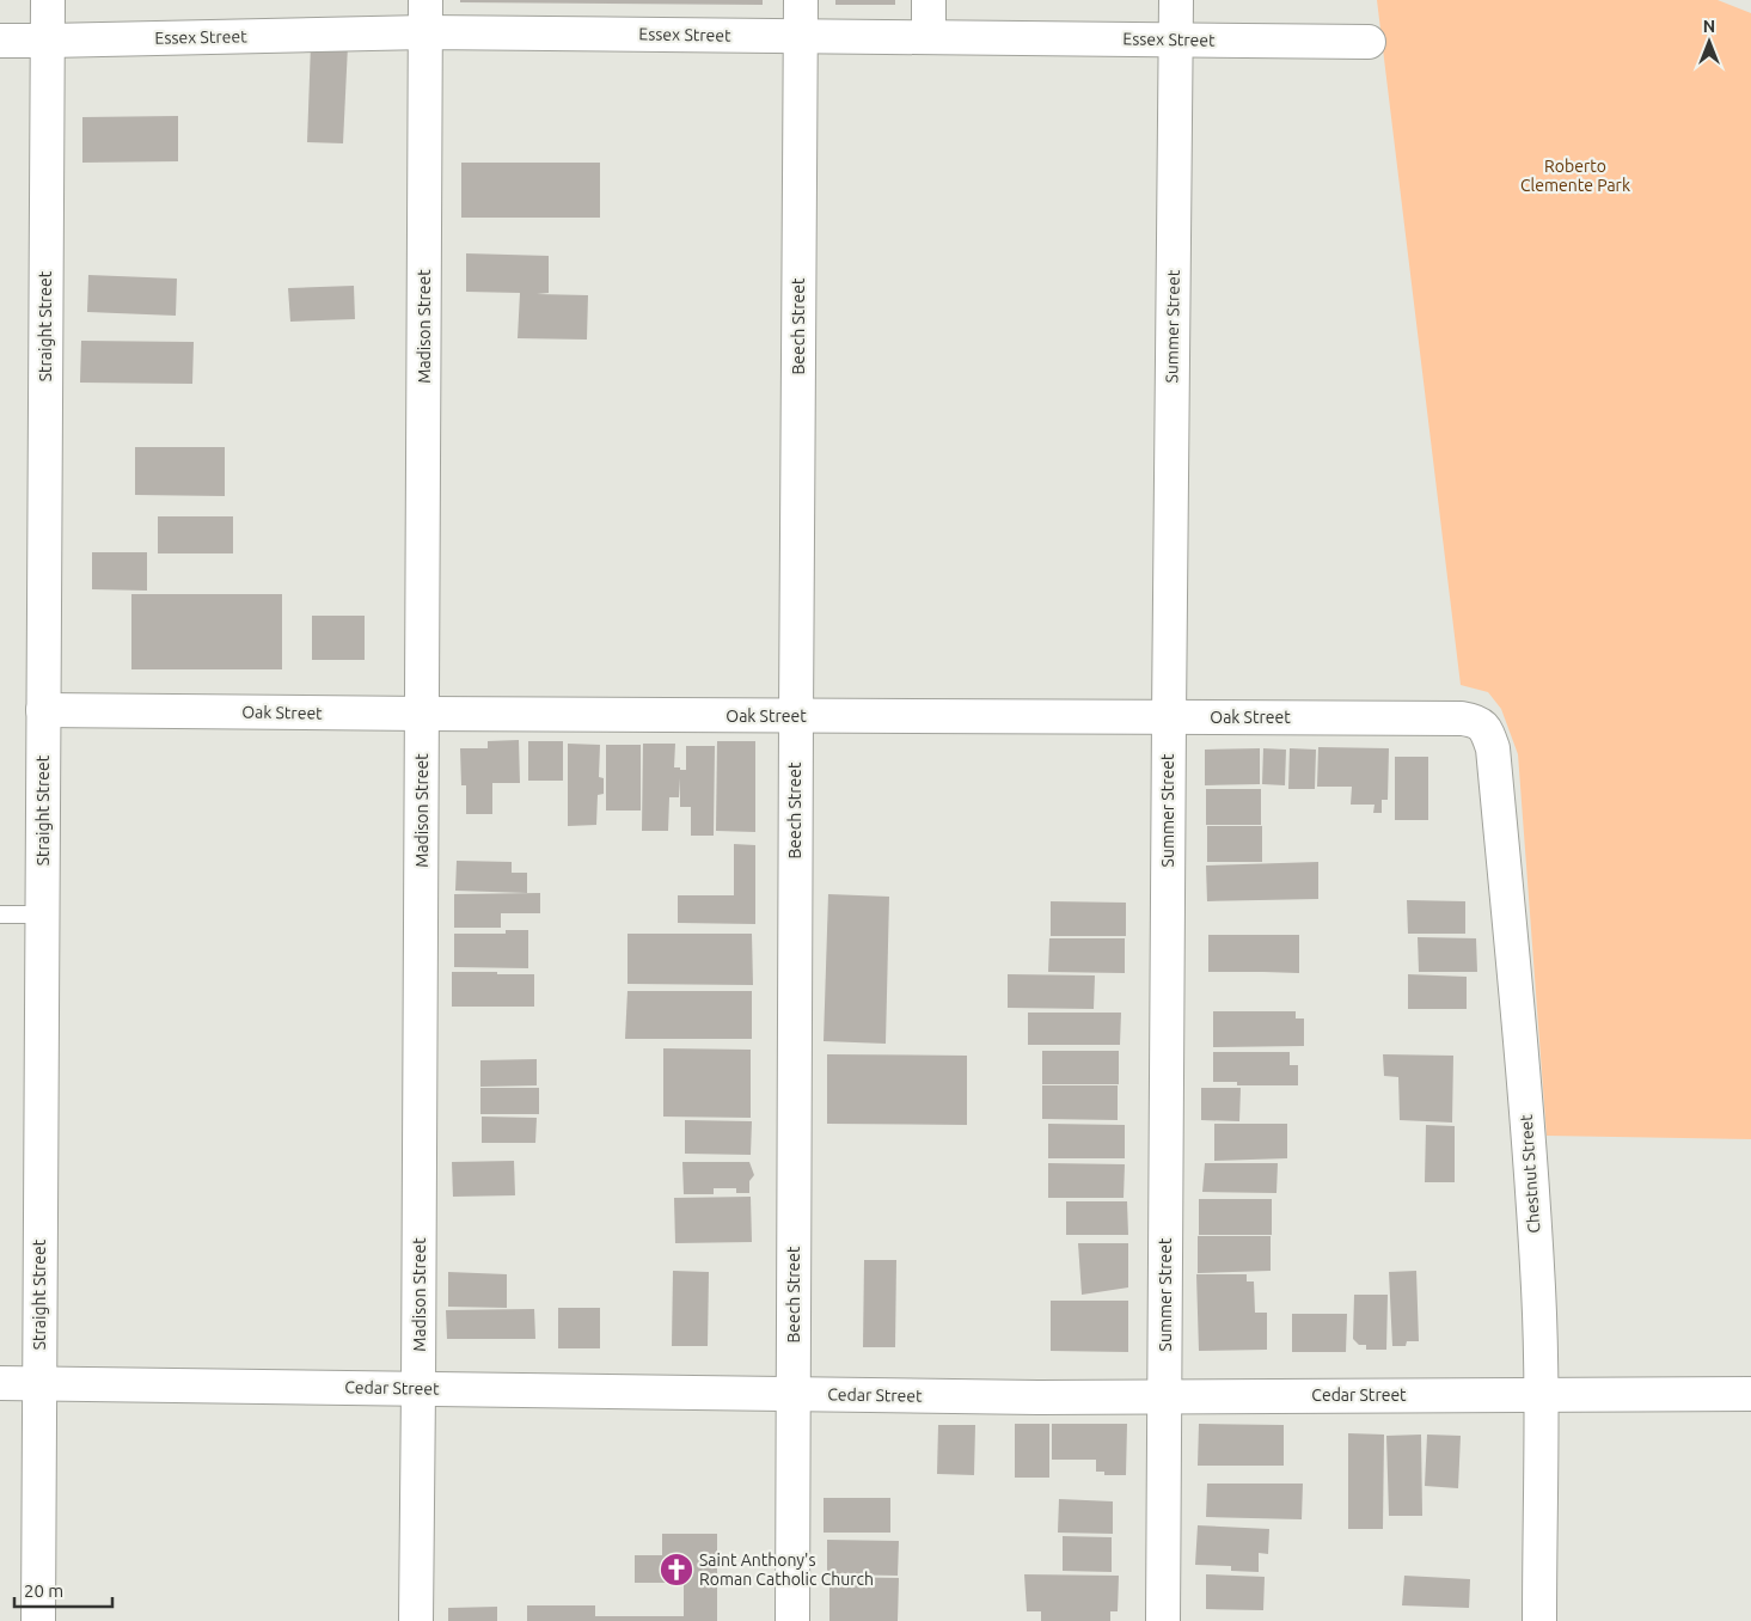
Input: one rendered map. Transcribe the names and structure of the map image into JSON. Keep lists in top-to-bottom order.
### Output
{
  "streets": {
    "street": [
      "Essex Street",
      "Straight Street",
      "Madison Street",
      "Beech Street",
      "Summer Street",
      "Oak Street",
      "Chestnut Street",
      "Cedar Street"
    ]
  },
  "crossings": [
    ["Essex Street", "Straight Street"],
    ["Essex Street", "Madison Street"],
    ["Essex Street", "Beech Street"],
    ["Essex Street", "Summer Street"],
    ["Straight Street", "Oak Street"],
    ["Straight Street", "Cedar Street"],
    ["Madison Street", "Oak Street"],
    ["Madison Street", "Cedar Street"],
    ["Beech Street", "Oak Street"],
    ["Beech Street", "Cedar Street"],
    ["Summer Street", "Oak Street"],
    ["Summer Street", "Cedar Street"],
    ["Oak Street", "Chestnut Street"],
    ["Chestnut Street", "Cedar Street"]
  ],
  "parks": ["Roberto Clemente Park"],
  "places": {
    "church": ["Saint Anthony's Roman Catholic Church"]
  },
  "scale_bar": "20 m",
  "north": "top"
}
